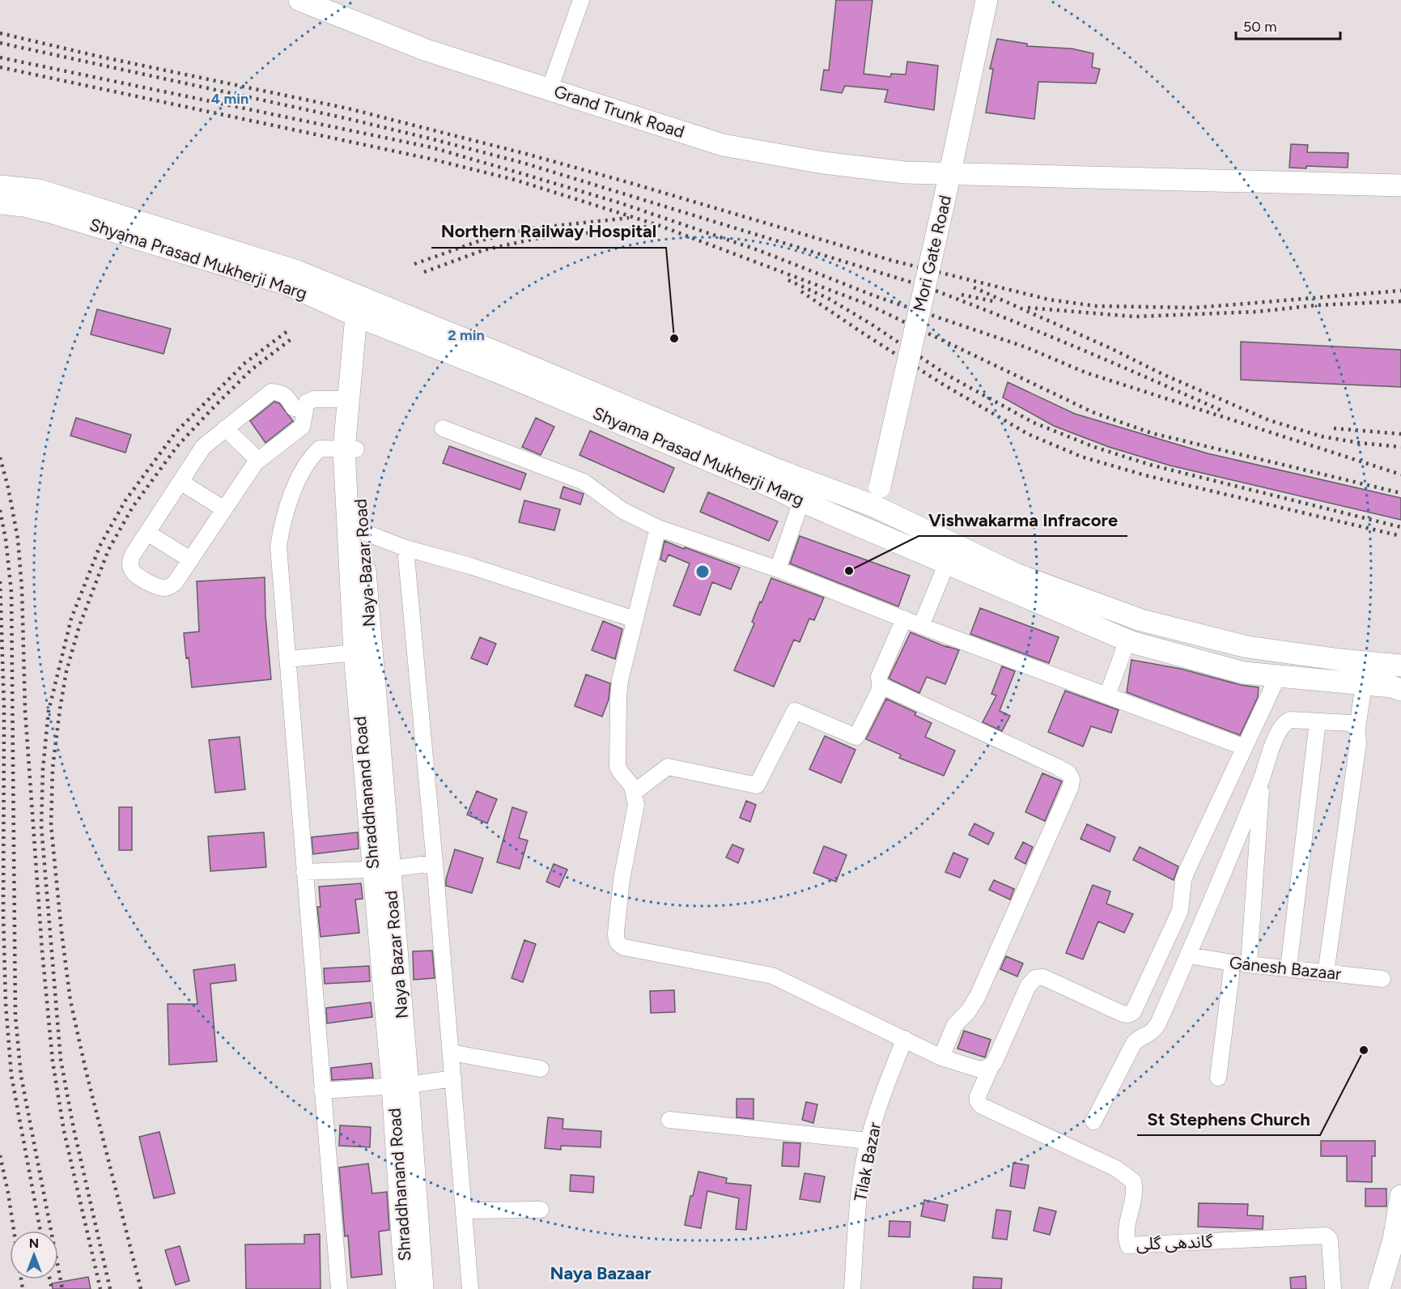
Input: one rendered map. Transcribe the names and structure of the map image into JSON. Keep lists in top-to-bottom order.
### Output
{
  "streets": {
    "street": [
      "Grand Trunk Road",
      "Mori Gate Road",
      "Shyama Prasad Mukherji Marg",
      "Naya Bazar Road",
      "Shraddhanand Road",
      "Ganesh Bazaar",
      "Tilak Bazar",
      "گاندھی گلی"
    ]
  },
  "crossings": [
    ["Grand Trunk Road", "Mori Gate Road"],
    ["Mori Gate Road", "Shyama Prasad Mukherji Marg"],
    ["Shyama Prasad Mukherji Marg", "Naya Bazar Road"],
    ["Naya Bazar Road", "Shraddhanand Road"]
  ],
  "districts": ["Naya Bazaar"],
  "places": ["Northern Railway Hospital", "Vishwakarma Infracore", "St Stephens Church"],
  "scale_bar": "50 m",
  "north": "top",
  "rings": ["4 min", "2 min"]
}
